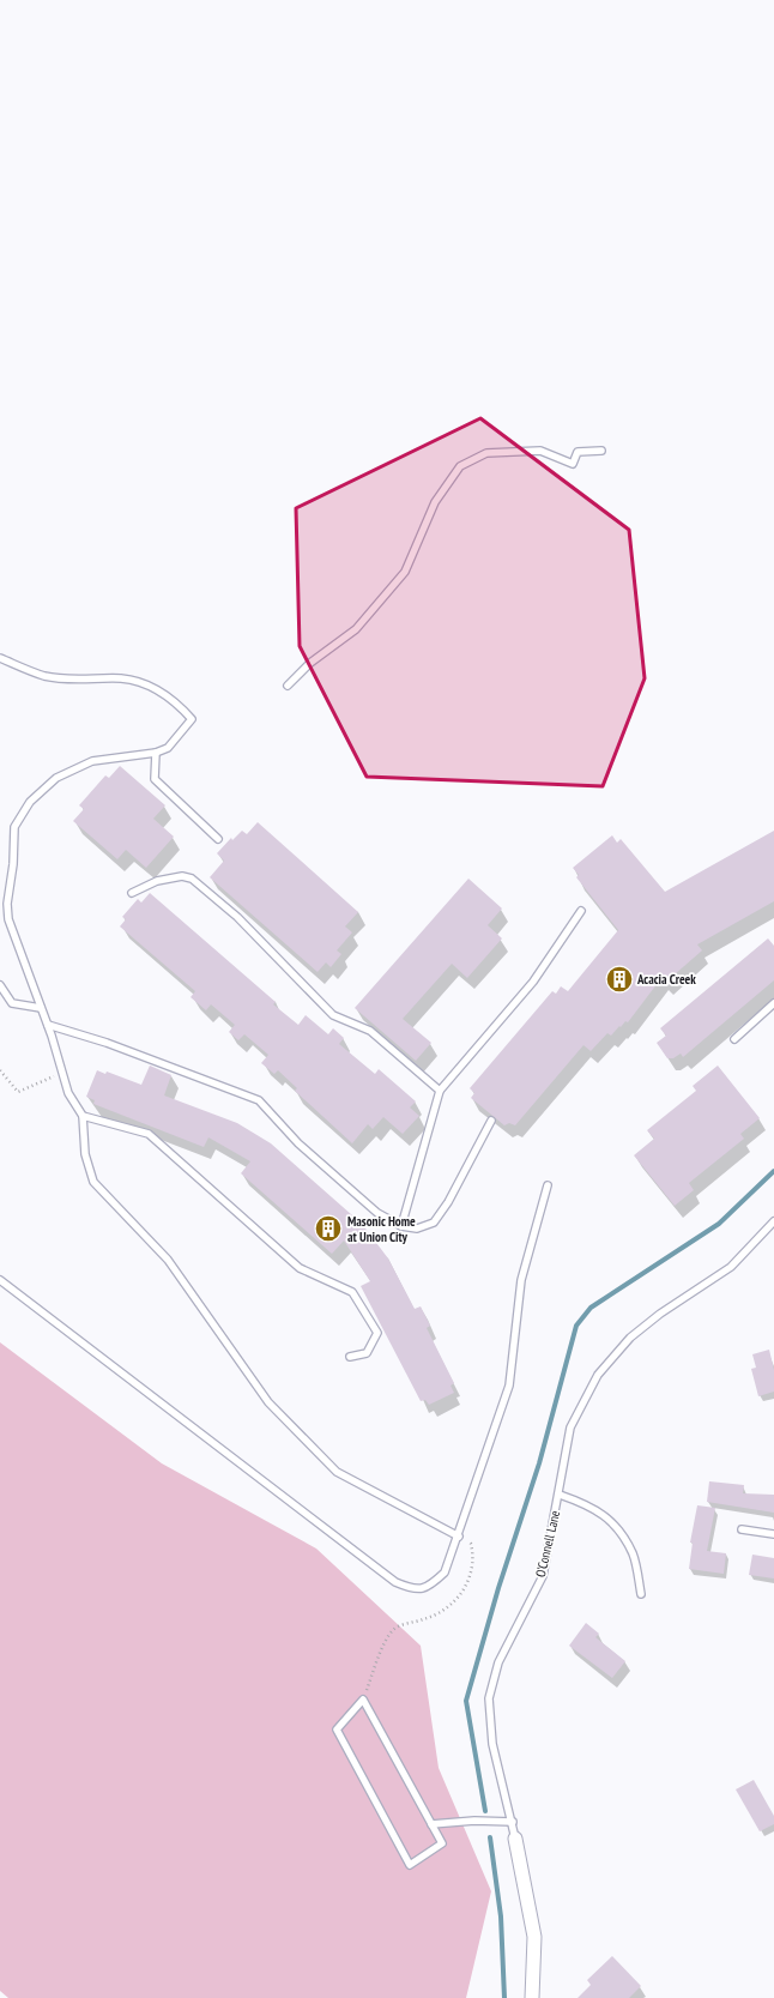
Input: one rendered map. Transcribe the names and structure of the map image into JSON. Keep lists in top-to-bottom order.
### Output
{
  "streets": {
    "street": ["O’Connell Lane"]
  },
  "places": {
    "building": ["Acacia Creek", "Masonic Home at Union City"]
  }
}
